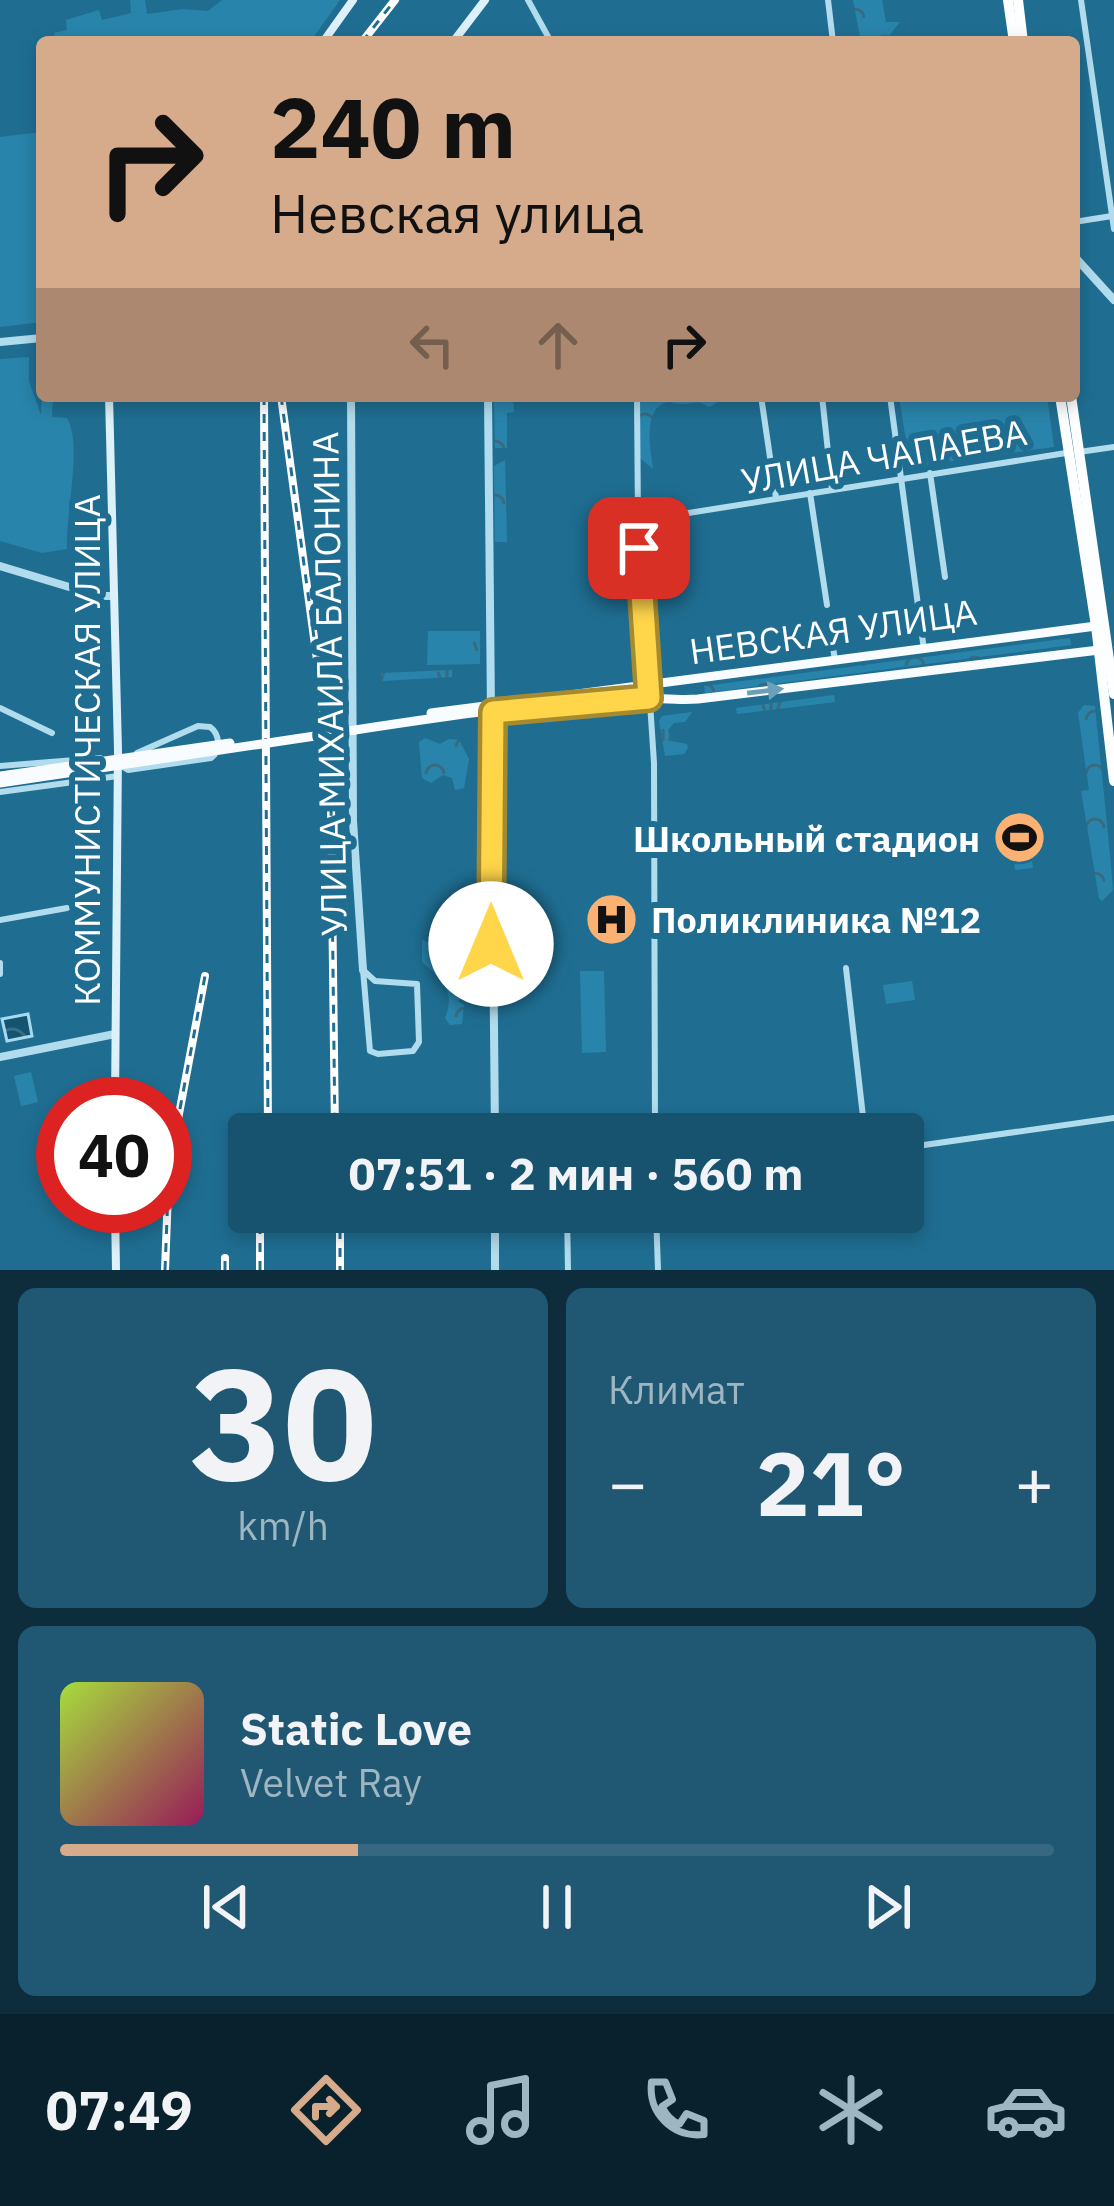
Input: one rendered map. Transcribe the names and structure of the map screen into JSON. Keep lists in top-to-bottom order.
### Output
{
  "streets": {
    "main road": ["НЕВСКАЯ УЛИЦА", "КОММУНИСТИЧЕСКАЯ УЛИЦА"],
    "street": ["УЛИЦА ЧАПАЕВА", "УЛИЦА МИХАИЛА БАЛОНИНА"]
  },
  "places": {
    "sports": ["Школьный стадион"],
    "hospital": ["Поликлиника №12"]
  },
  "page": {
    "turn": ["240 m", "Невская улица"],
    "limit": "40",
    "trip": "07:51 · 2 мин · 560 m",
    "tile": [
      ["30", "km/h"],
      "Климат"
    ],
    "heat": ["−", "21°", "+"],
    "song": ["Static Love", "Velvet Ray"],
    "tabs": "07:49"
  }
}
